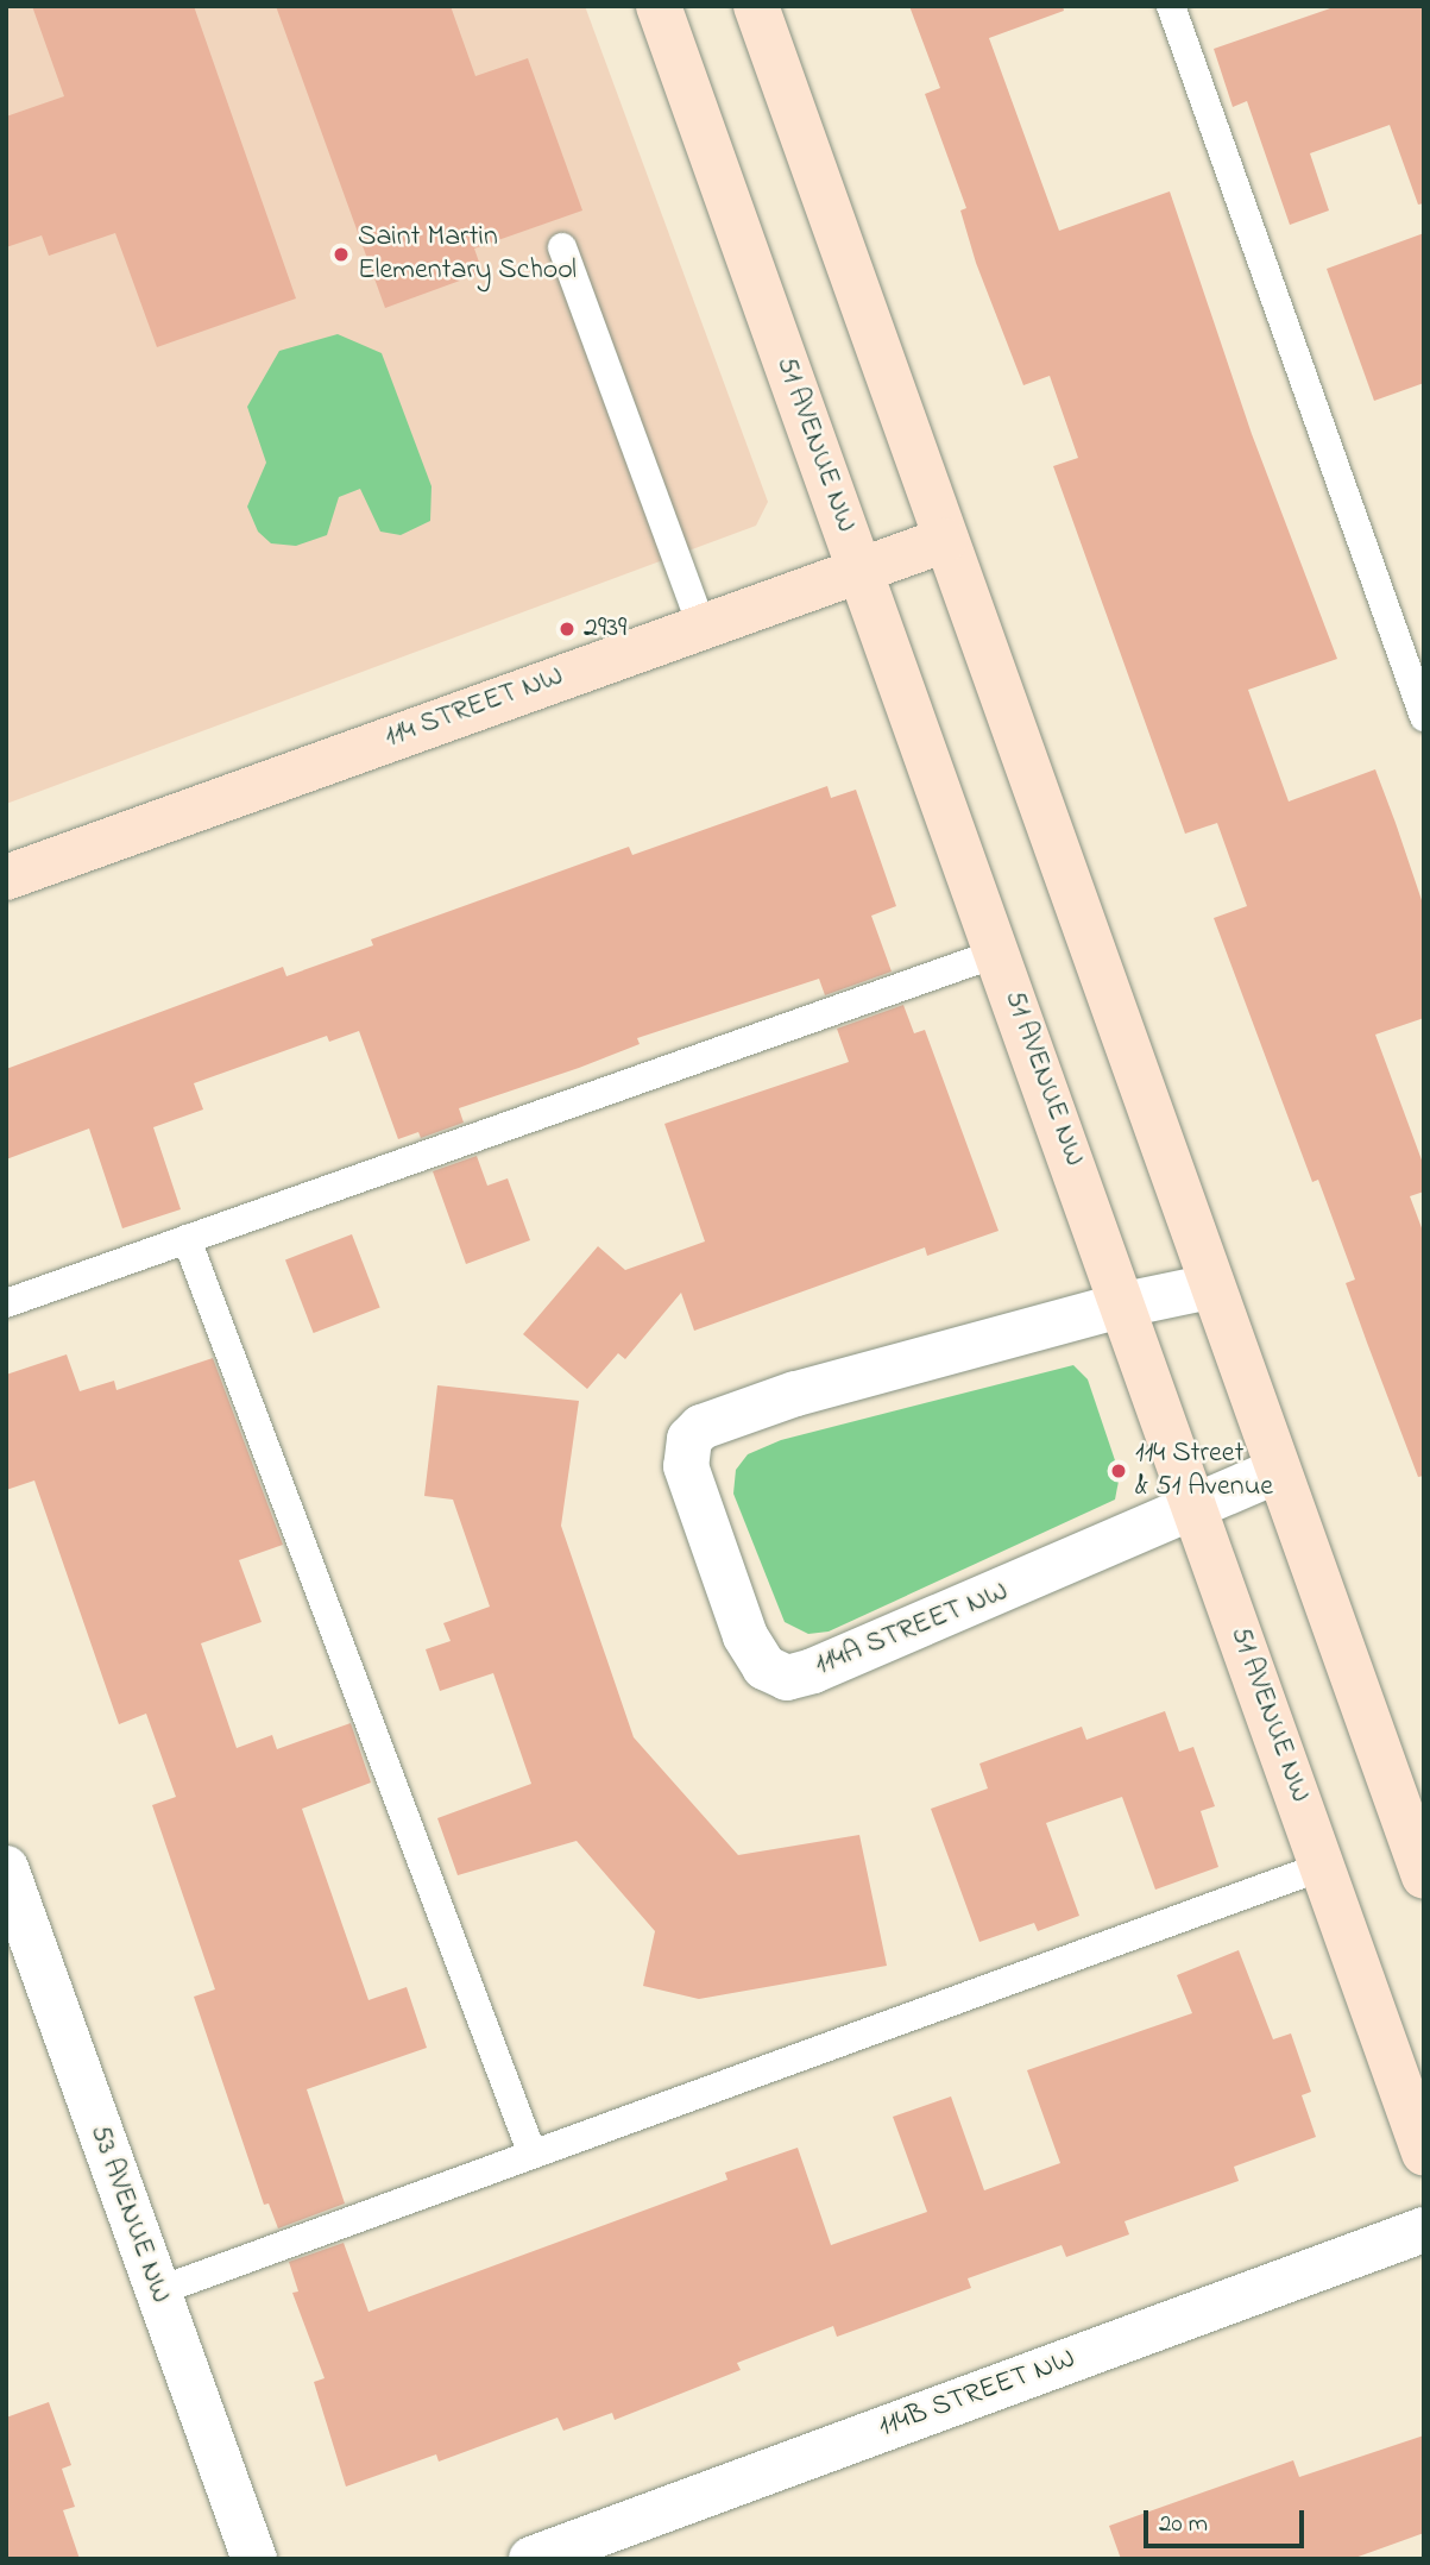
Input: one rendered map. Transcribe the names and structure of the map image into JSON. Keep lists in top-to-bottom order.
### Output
{
  "streets": {
    "main road": ["51 AVENUE NW", "114 STREET NW"],
    "street": ["114A STREET NW", "53 AVENUE NW", "114B STREET NW"]
  },
  "crossings": [
    ["51 AVENUE NW", "114 STREET NW"],
    ["51 AVENUE NW", "114A STREET NW"]
  ],
  "places": ["Saint Martin Elementary School", "2939", "114 Street & 51 Avenue"],
  "scale_bar": "20 m"
}
